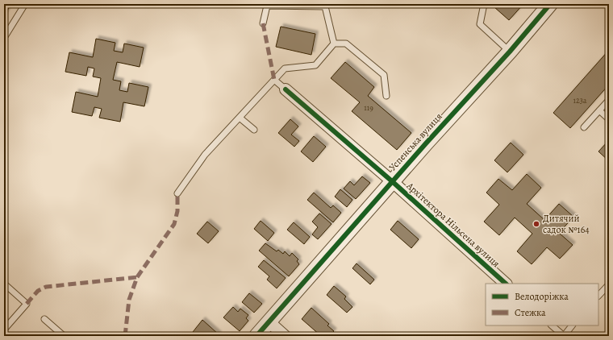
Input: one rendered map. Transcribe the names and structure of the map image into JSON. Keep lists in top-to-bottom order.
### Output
{
  "streets": {
    "street": ["Успенська вулиця", "Архітектора Нільсена вулиця"]
  },
  "crossings": [
    ["Успенська вулиця", "Архітектора Нільсена вулиця"]
  ],
  "places": ["Дитячий садок №164"],
  "house_numbers": ["123а", "119"],
  "legend": ["Велодоріжка", "Стежка"]
}
